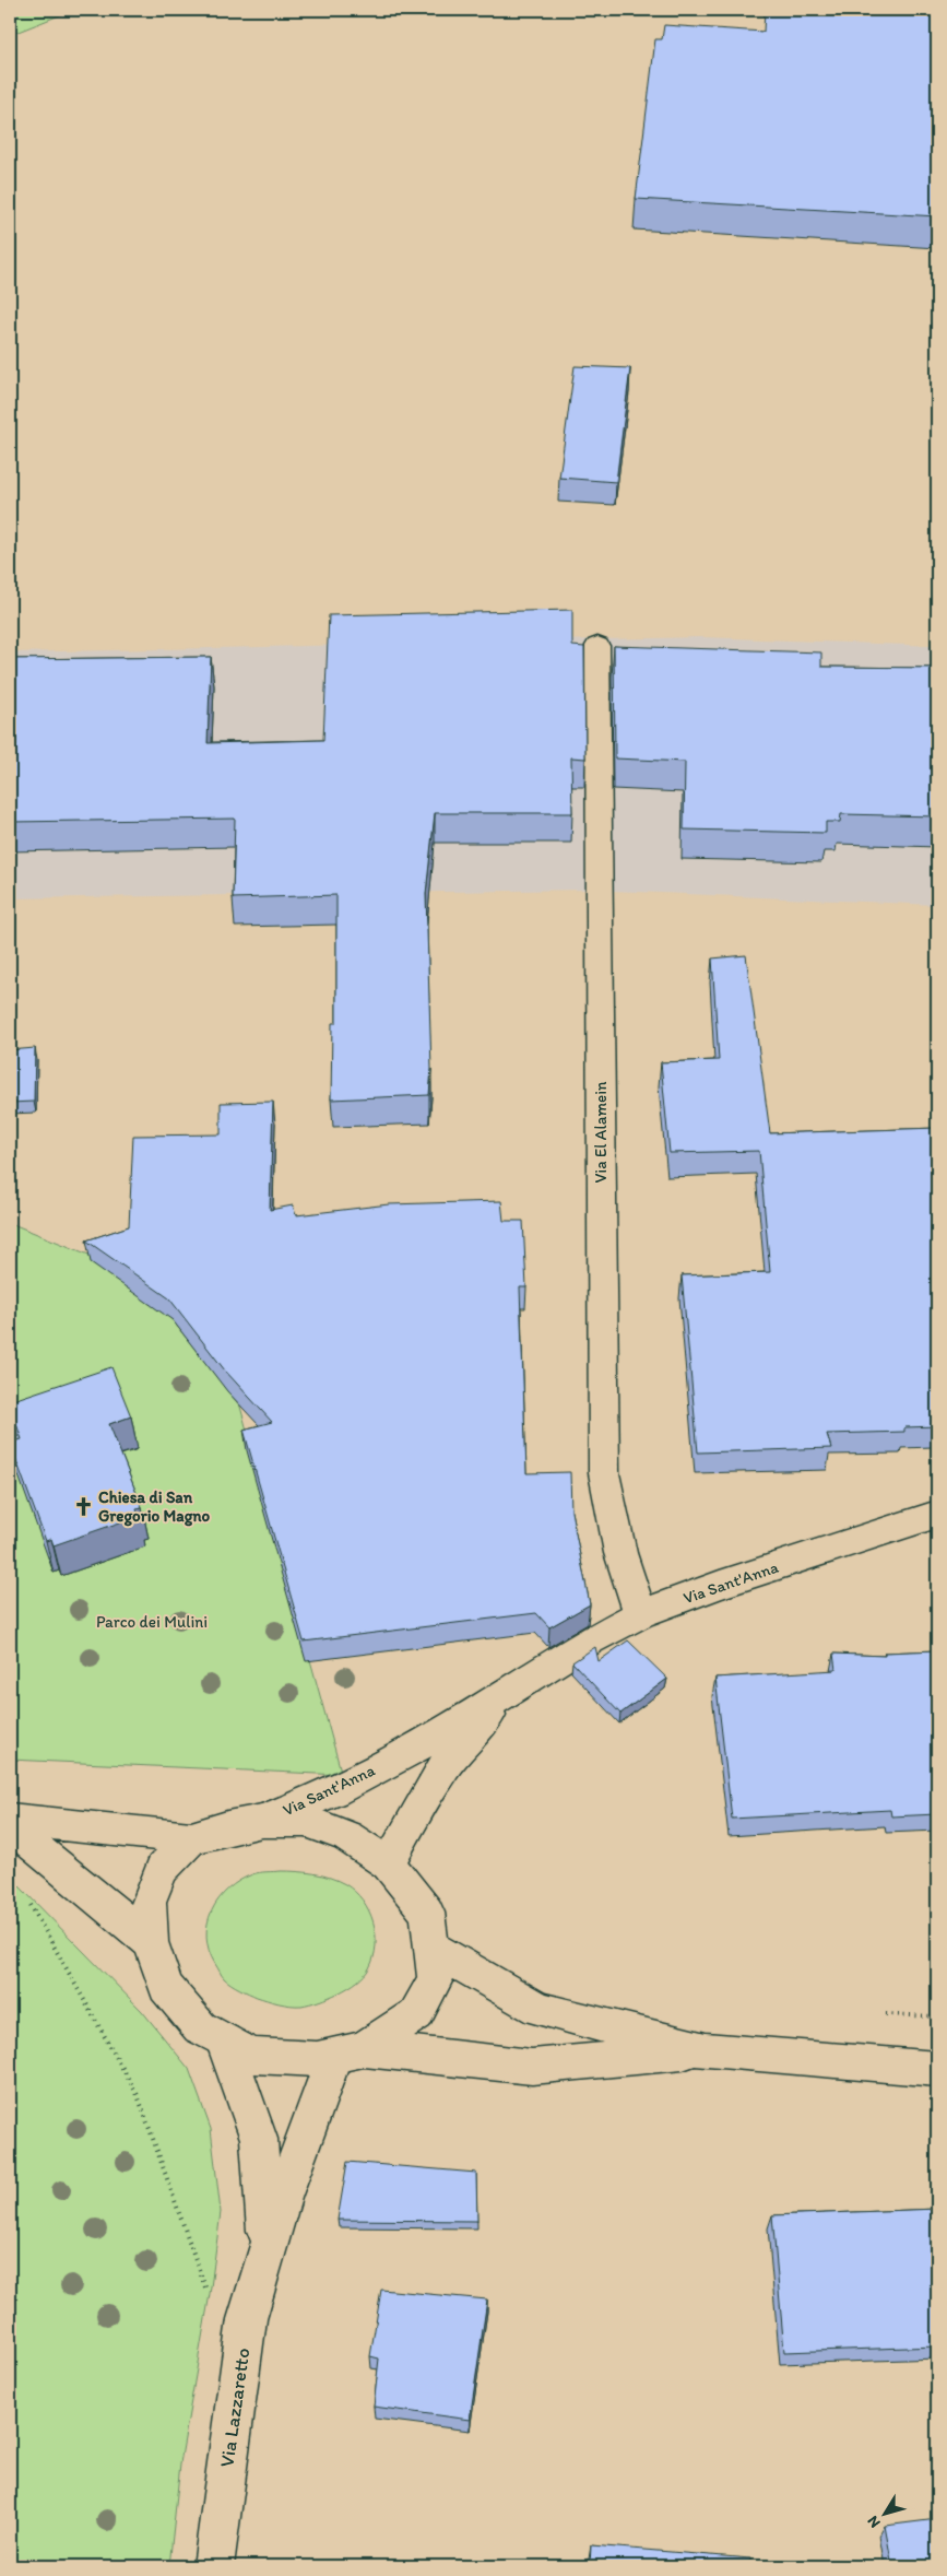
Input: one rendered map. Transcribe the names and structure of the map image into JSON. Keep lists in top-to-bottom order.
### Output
{
  "streets": {
    "street": ["Via El Alamein", "Via Sant'Anna", "Via Lazzaretto"]
  },
  "crossings": [
    ["Via El Alamein", "Via Sant'Anna"]
  ],
  "parks": ["Parco dei Mulini"],
  "places": {
    "church": ["Chiesa di San Gregorio Magno"]
  },
  "north": "bottom left"
}
